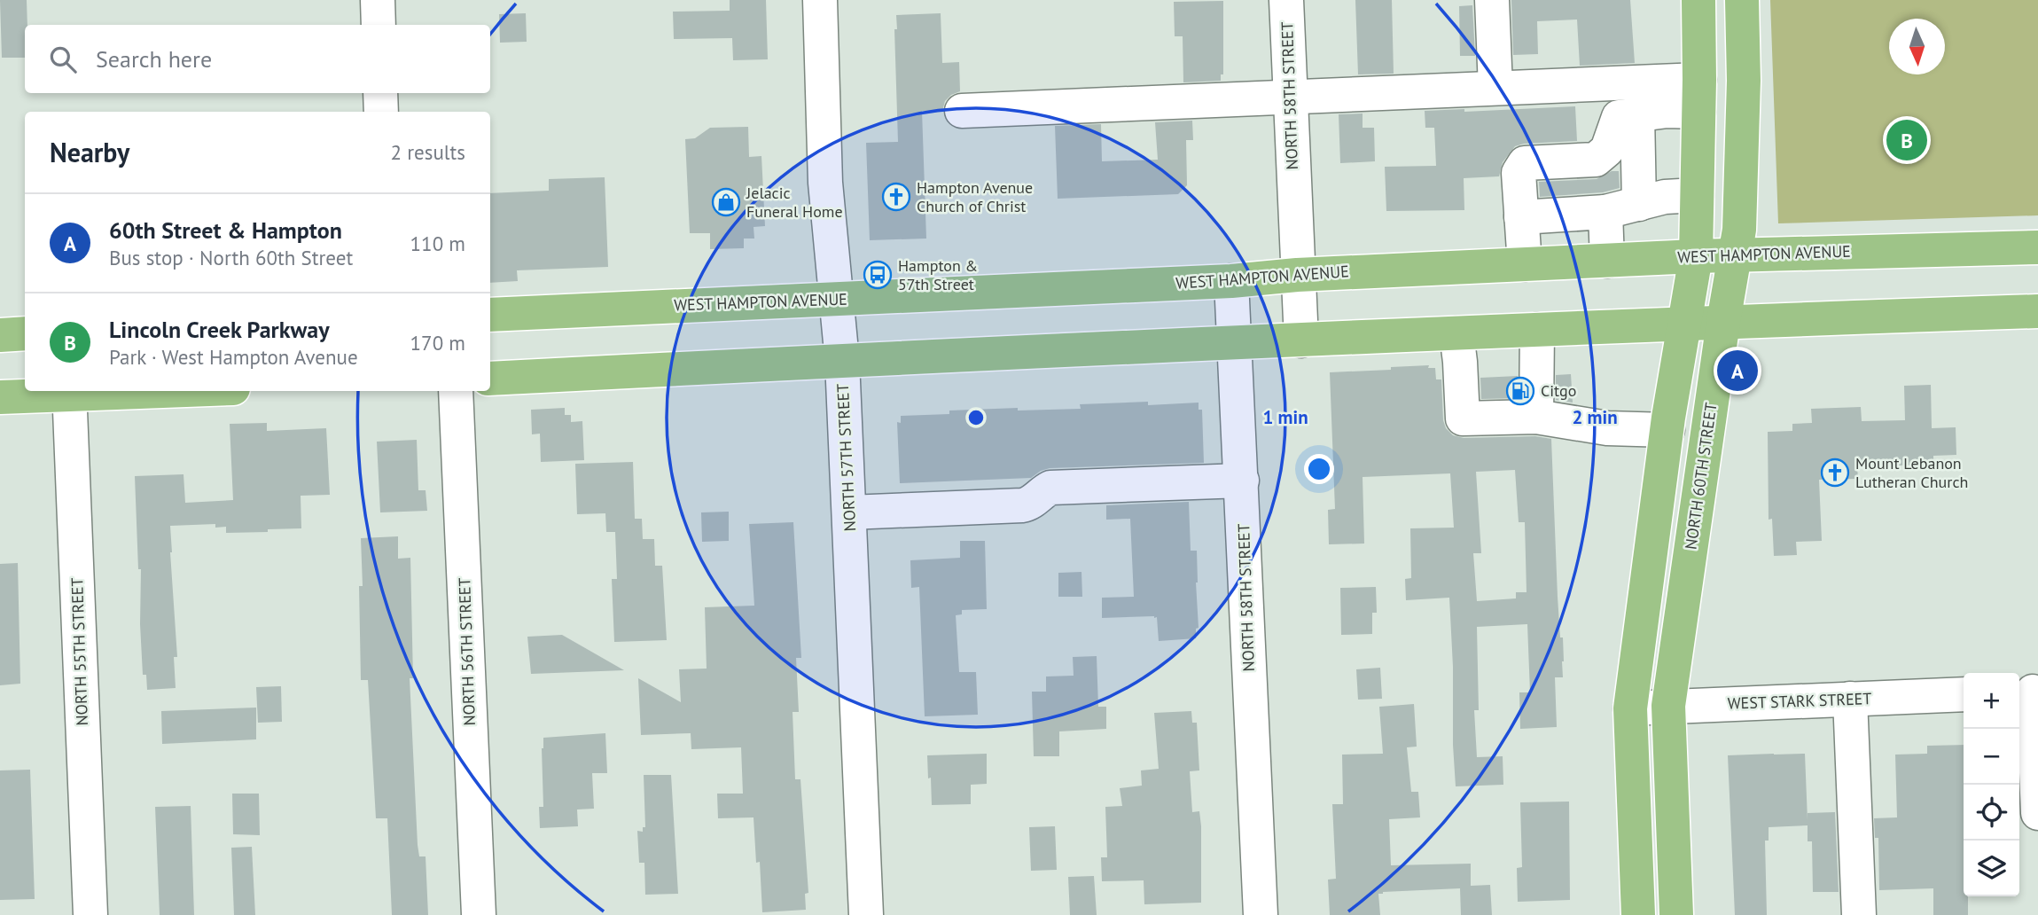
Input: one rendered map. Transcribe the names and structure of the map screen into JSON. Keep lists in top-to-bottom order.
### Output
{
  "streets": {
    "main road": ["WEST HAMPTON AVENUE", "NORTH 60TH STREET"],
    "street": [
      "NORTH 58TH STREET",
      "NORTH 57TH STREET",
      "NORTH 55TH STREET",
      "NORTH 56TH STREET",
      "WEST STARK STREET"
    ]
  },
  "crossings": [
    ["NORTH 58TH STREET", "WEST HAMPTON AVENUE"],
    ["WEST HAMPTON AVENUE", "NORTH 57TH STREET"],
    ["WEST HAMPTON AVENUE", "NORTH 60TH STREET"],
    ["NORTH 60TH STREET", "WEST STARK STREET"]
  ],
  "places": {
    "church": ["Hampton Avenue Church of Christ", "Mount Lebanon Lutheran Church"],
    "shop": ["Jelacic Funeral Home"],
    "bus stop": ["Hampton & 57th Street"],
    "fuel station": ["Citgo"]
  },
  "north": "bottom",
  "page": {
    "search": "Search here",
    "heading": ["Nearby", "2 results"],
    "pins": ["B", "A"],
    "list": [
      {
        "mark": "A",
        "name": "60th Street & Hampton",
        "note": "Bus stop · North 60th Street",
        "value": "110 m"
      },
      {
        "mark": "B",
        "name": "Lincoln Creek Parkway",
        "note": "Park · West Hampton Avenue",
        "value": "170 m"
      }
    ],
    "map_buttons": ["+", "−"]
  },
  "rings": ["1 min", "2 min"]
}
